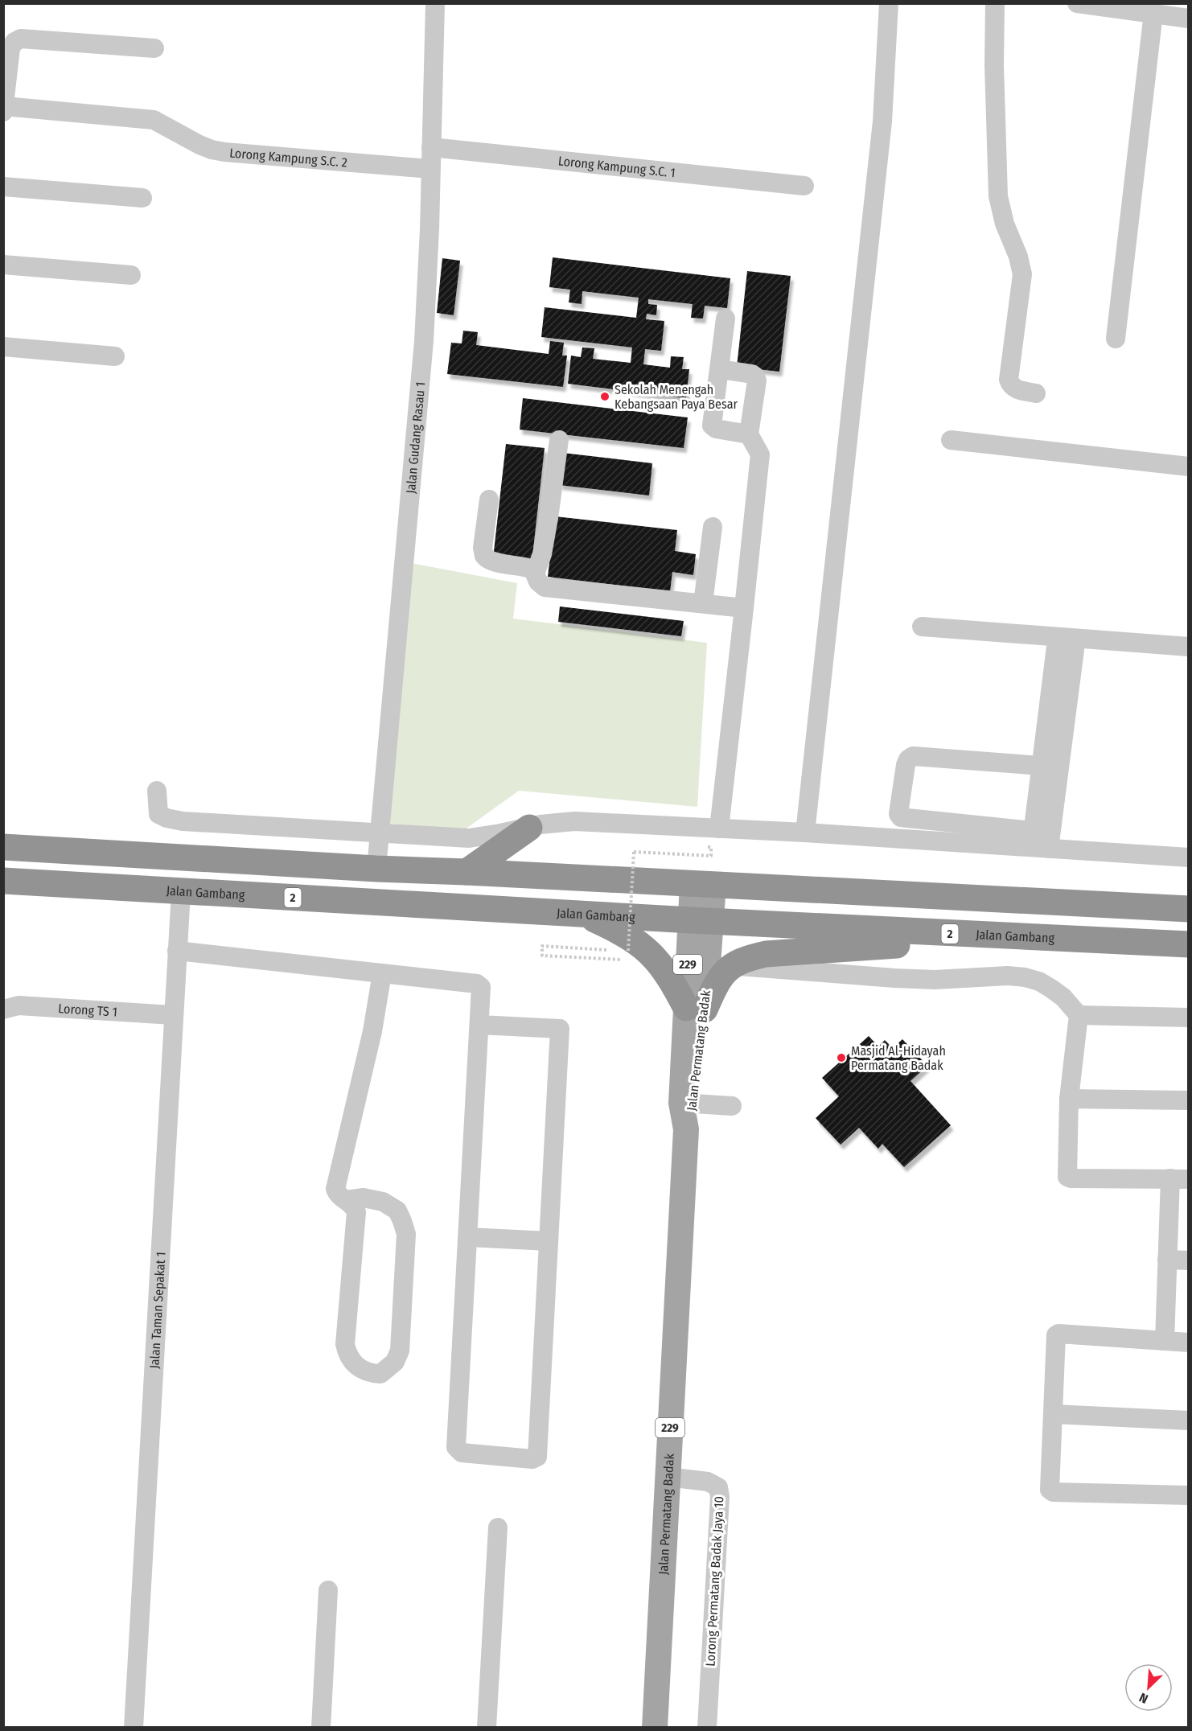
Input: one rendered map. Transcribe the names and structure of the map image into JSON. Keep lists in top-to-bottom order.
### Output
{
  "streets": {
    "highway": ["Jalan Gambang", "2"],
    "main road": ["229", "Jalan Permatang Badak"],
    "street": [
      "Lorong Kampung S.C. 2",
      "Lorong Kampung S.C. 1",
      "Jalan Gudang Rasau 1",
      "Lorong TS 1",
      "Jalan Taman Sepakat 1",
      "Lorong Permatang Badak Jaya 10"
    ]
  },
  "crossings": [
    ["Lorong Kampung S.C. 2", "Jalan Gudang Rasau 1"],
    ["Lorong Kampung S.C. 1", "Jalan Gudang Rasau 1"],
    ["Jalan Gambang", "Jalan Permatang Badak"],
    ["Jalan Gambang", "Jalan Taman Sepakat 1"],
    ["Lorong TS 1", "Jalan Taman Sepakat 1"],
    ["Jalan Permatang Badak", "Lorong Permatang Badak Jaya 10"]
  ],
  "places": ["Sekolah Menengah Kebangsaan Paya Besar", "Masjid Al-Hidayah Permatang Badak"],
  "north": "bottom left"
}
